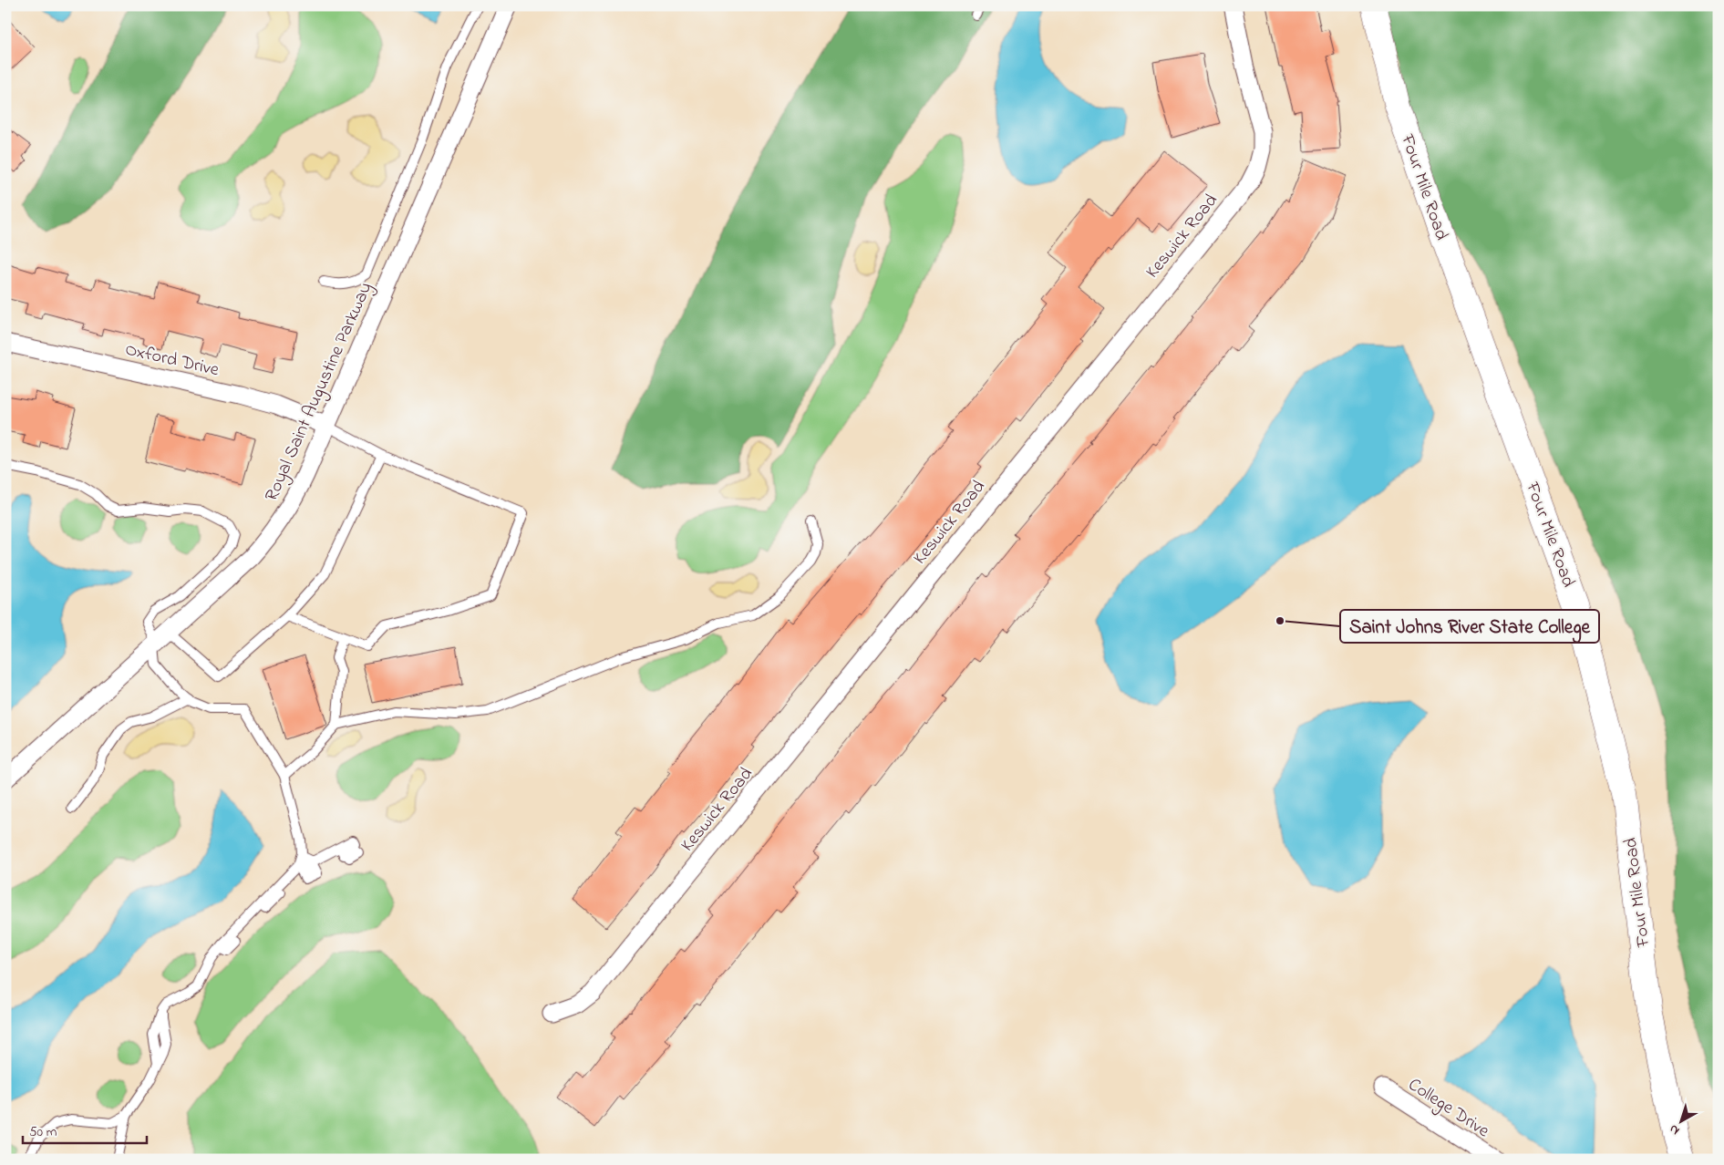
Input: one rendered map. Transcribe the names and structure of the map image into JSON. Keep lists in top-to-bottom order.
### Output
{
  "streets": {
    "main road": ["Four Mile Road"],
    "street": [
      "Keswick Road",
      "Oxford Drive",
      "Royal Saint Augustine Parkway",
      "College Drive"
    ]
  },
  "crossings": [
    ["Oxford Drive", "Royal Saint Augustine Parkway"]
  ],
  "places": ["Saint Johns River State College"],
  "scale_bar": "50 m",
  "north": "bottom left"
}
